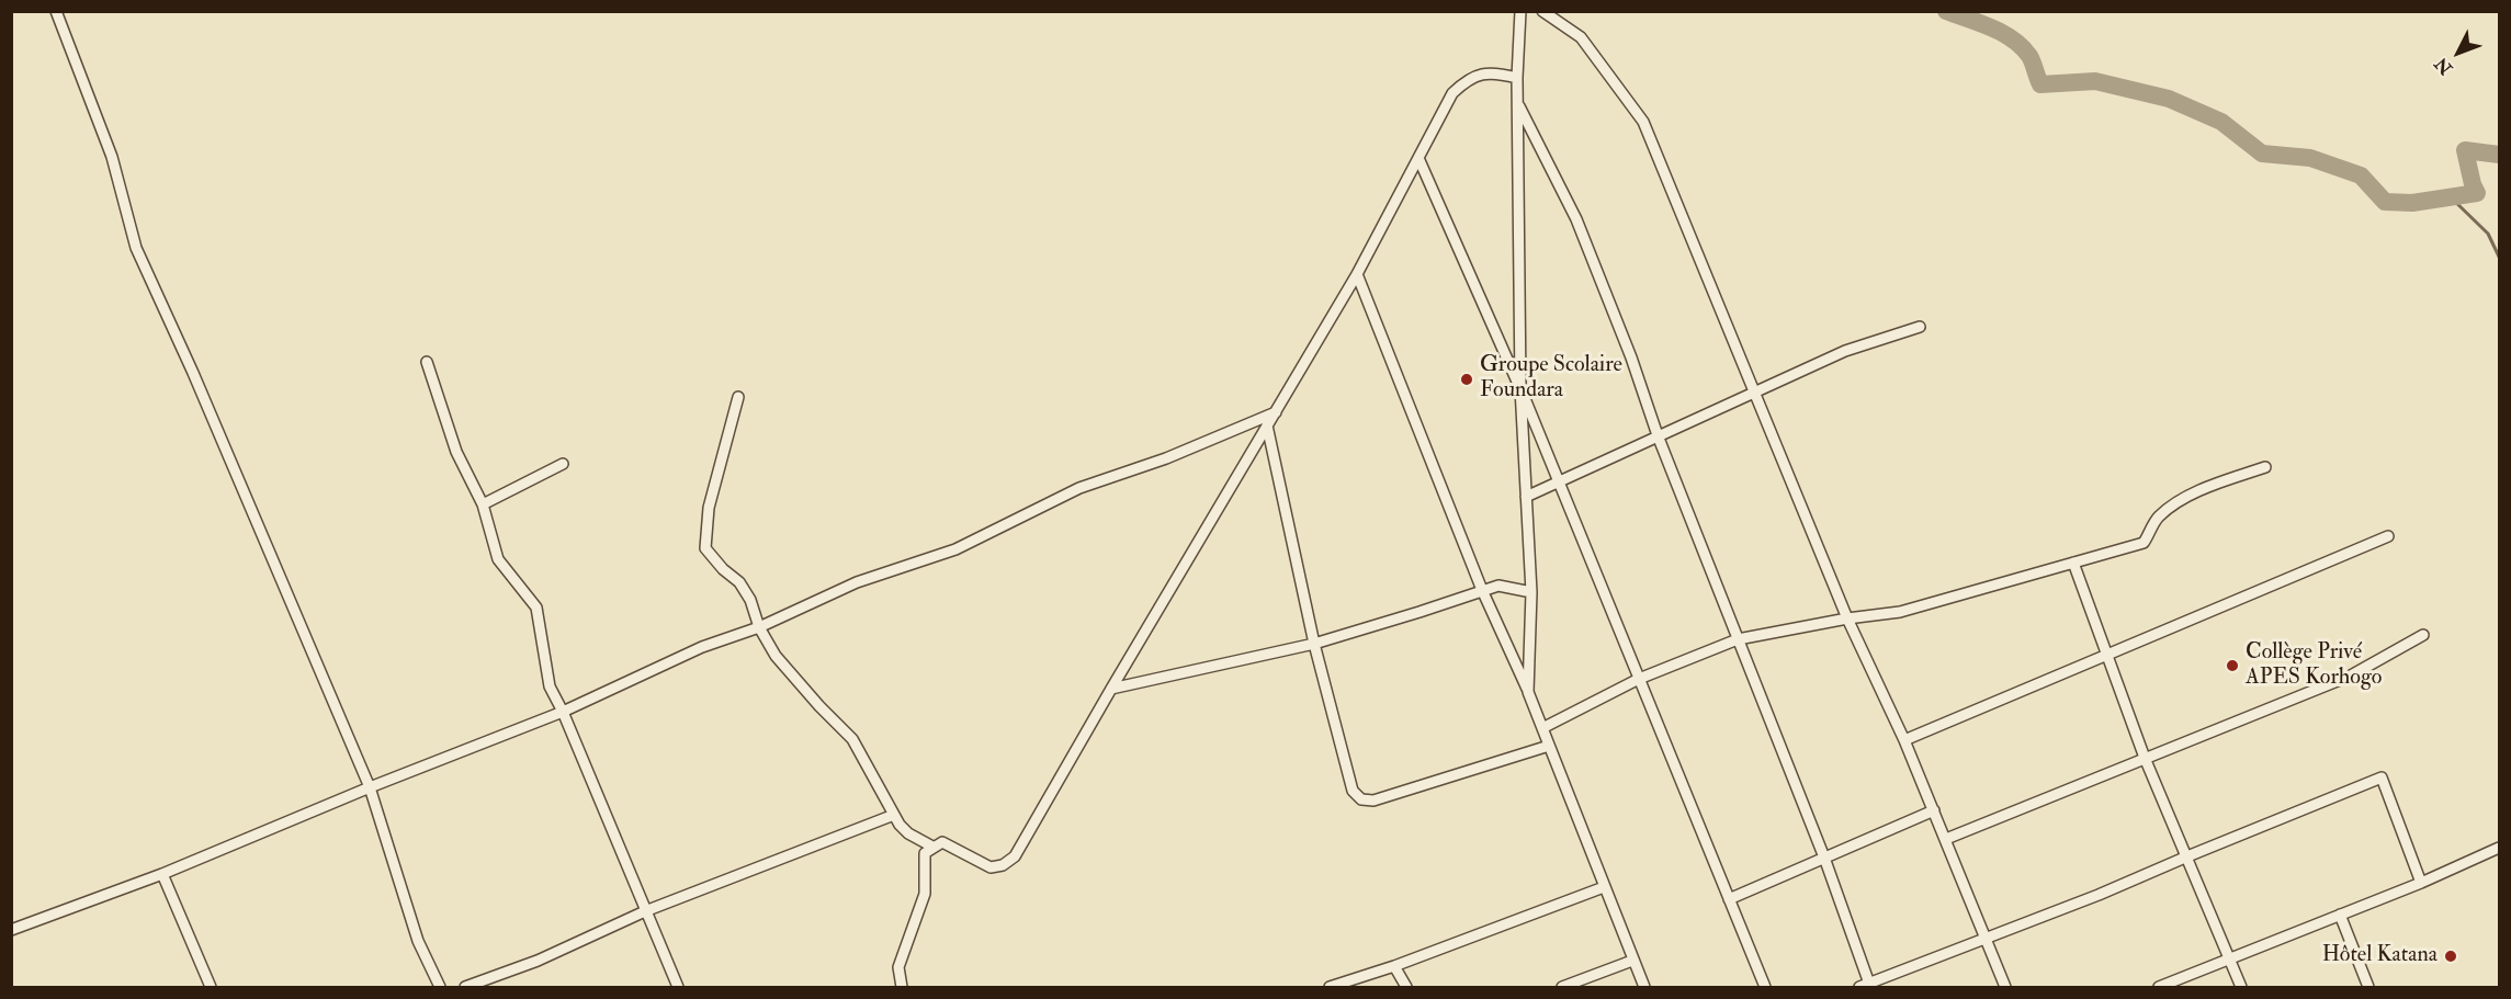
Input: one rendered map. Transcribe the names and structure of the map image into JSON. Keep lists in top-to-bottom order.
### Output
{
  "places": ["Groupe Scolaire Foundara", "Collège Privé APES Korhogo", "Hôtel Katana"],
  "north": "bottom left"
}
